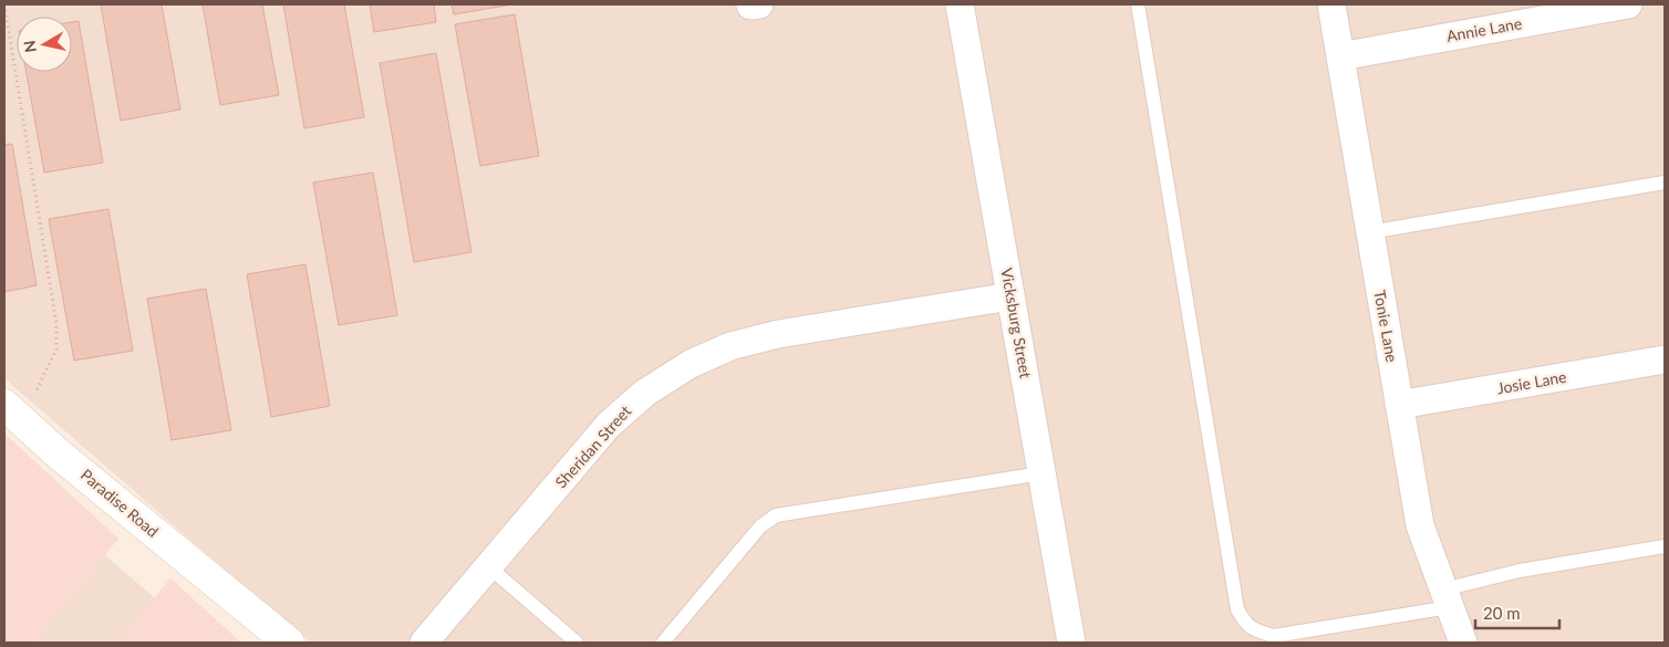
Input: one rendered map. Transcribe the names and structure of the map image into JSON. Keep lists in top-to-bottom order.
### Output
{
  "streets": {
    "main road": ["Paradise Road"],
    "street": [
      "Annie Lane",
      "Vicksburg Street",
      "Tonie Lane",
      "Josie Lane",
      "Sheridan Street"
    ]
  },
  "crossings": [
    ["Annie Lane", "Tonie Lane"],
    ["Vicksburg Street", "Sheridan Street"],
    ["Tonie Lane", "Josie Lane"]
  ],
  "scale_bar": "20 m",
  "north": "left"
}
